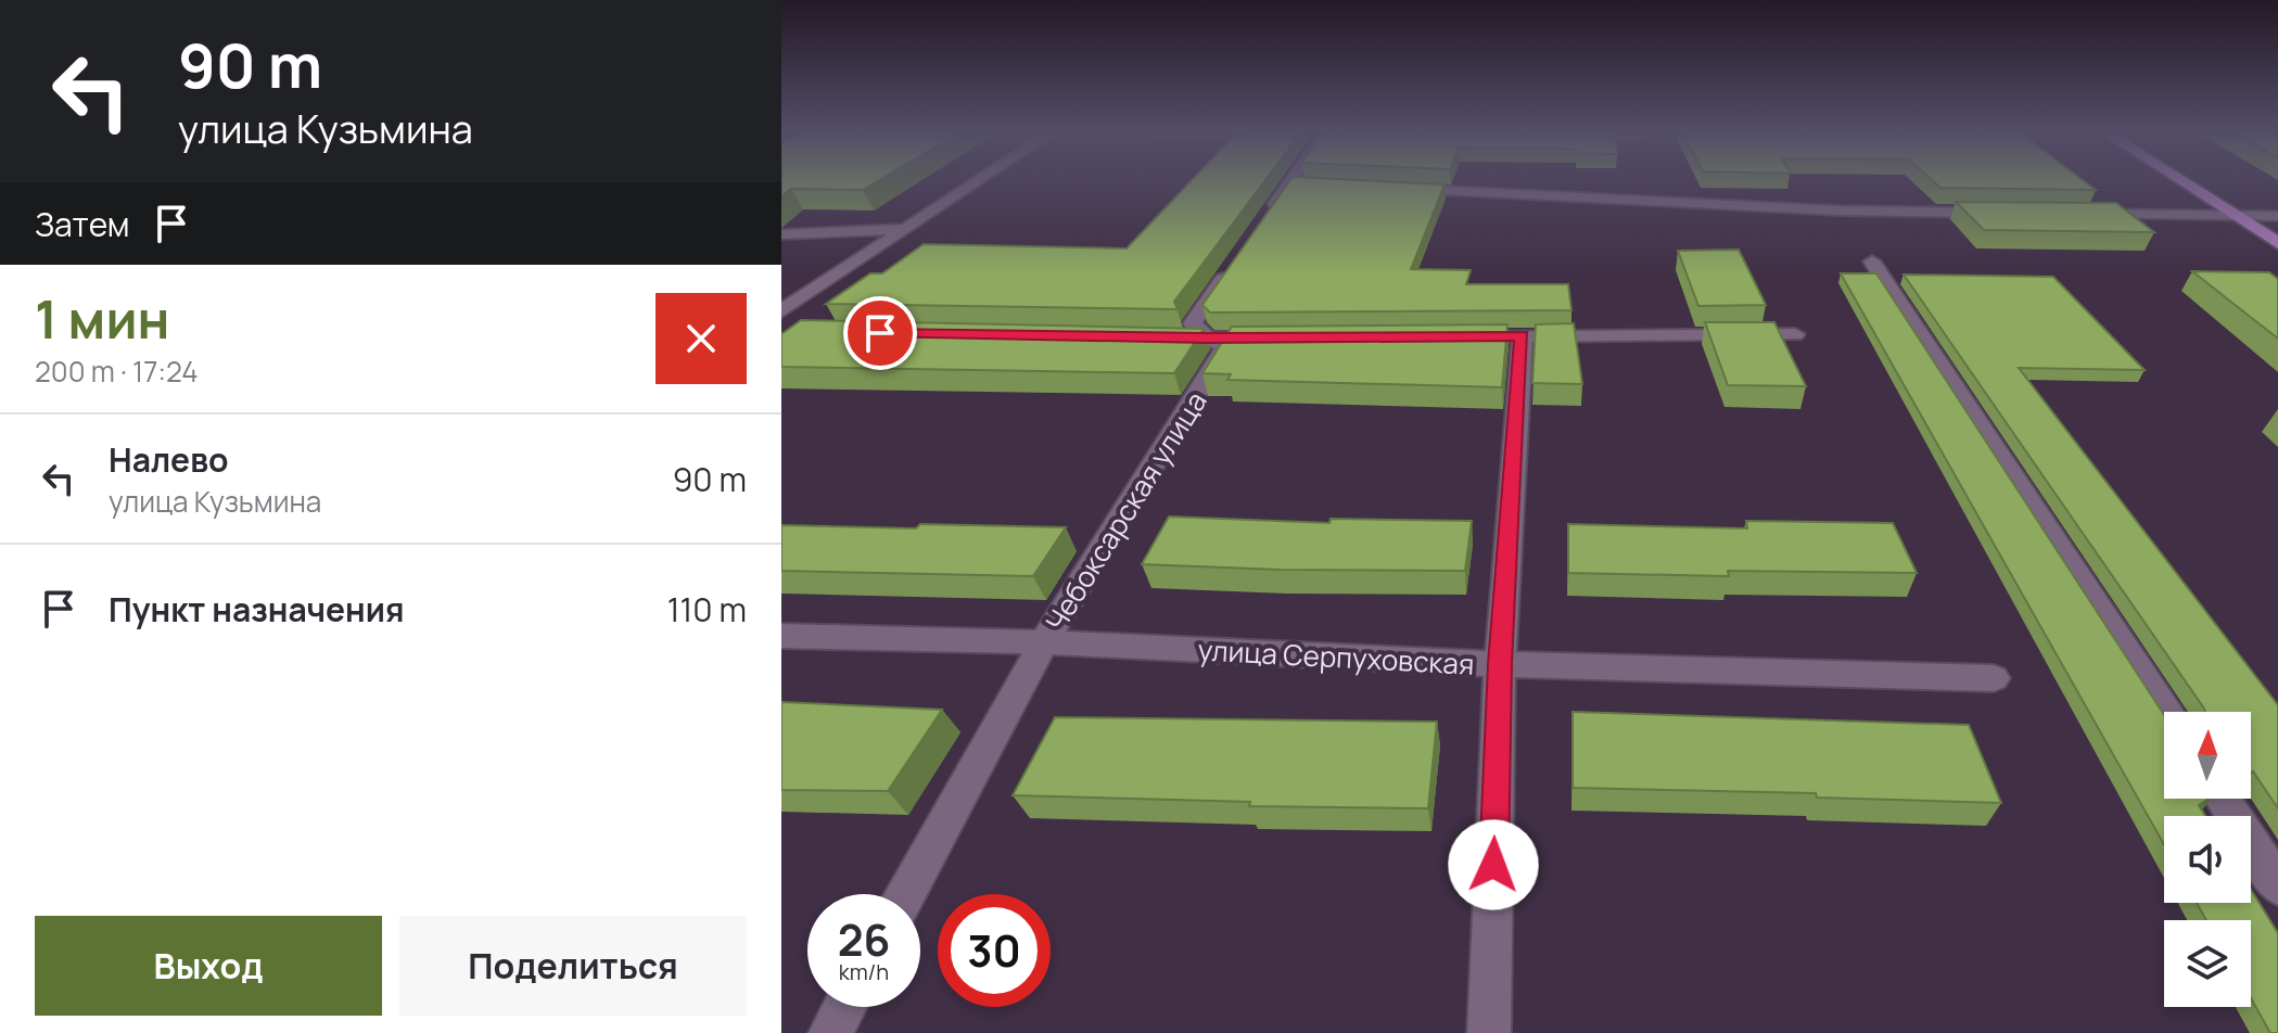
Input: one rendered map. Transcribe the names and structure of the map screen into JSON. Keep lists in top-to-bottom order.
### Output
{
  "streets": {
    "street": ["Чебоксарская улица", "улица Серпуховская"]
  },
  "crossings": [
    ["Чебоксарская улица", "улица Серпуховская"]
  ],
  "north": "top",
  "page": {
    "turn": ["90 m", "улица Кузьмина"],
    "then": "Затем",
    "heading": ["1 мин", "200 m · 17:24"],
    "list": [
      {
        "name": "Налево",
        "note": "улица Кузьмина",
        "value": "90 m"
      },
      {
        "name": "Пункт назначения",
        "value": "110 m"
      }
    ],
    "speed": "26 km/h",
    "limit": "30",
    "buttons": ["Выход", "Поделиться"]
  }
}
